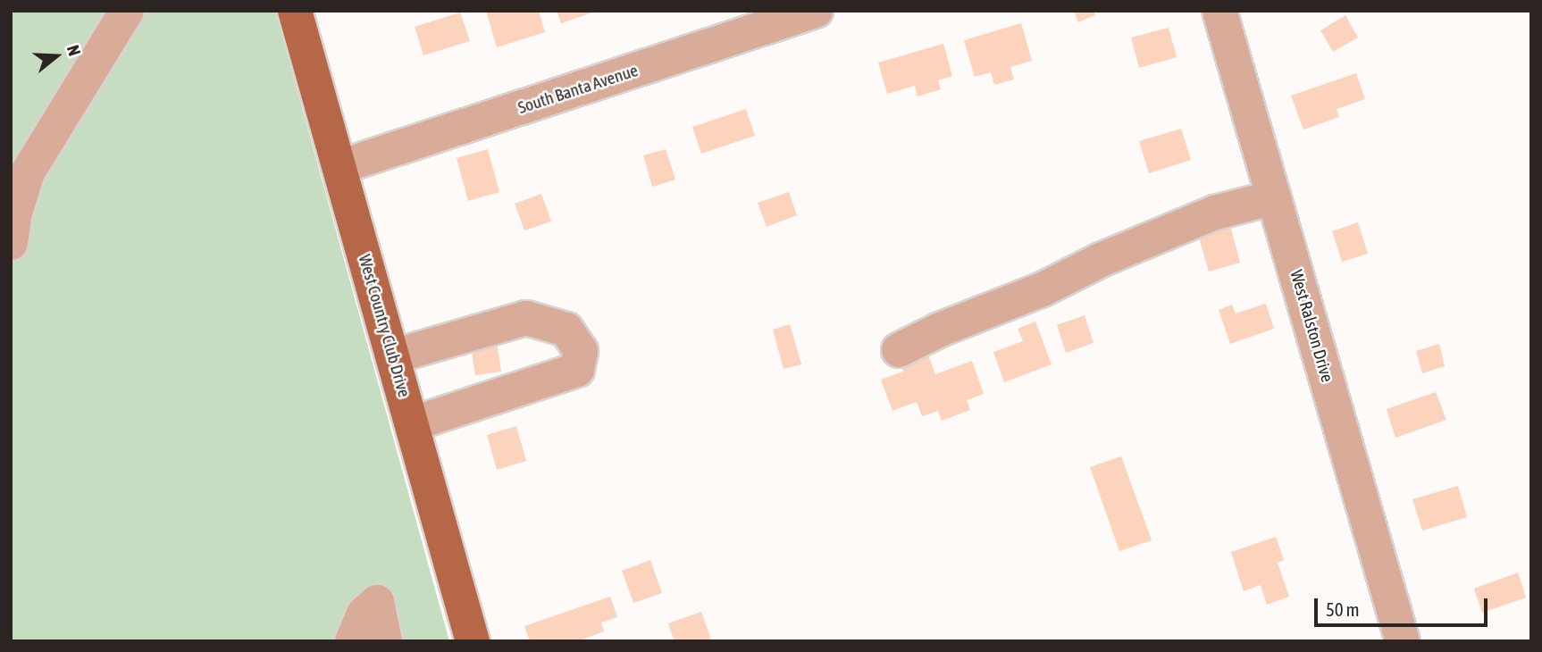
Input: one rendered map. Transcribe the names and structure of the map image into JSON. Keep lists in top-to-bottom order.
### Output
{
  "streets": {
    "main road": ["West Country Club Drive"],
    "street": ["South Banta Avenue", "West Ralston Drive"]
  },
  "crossings": [
    ["South Banta Avenue", "West Country Club Drive"]
  ],
  "scale_bar": "50 m",
  "north": "right"
}
